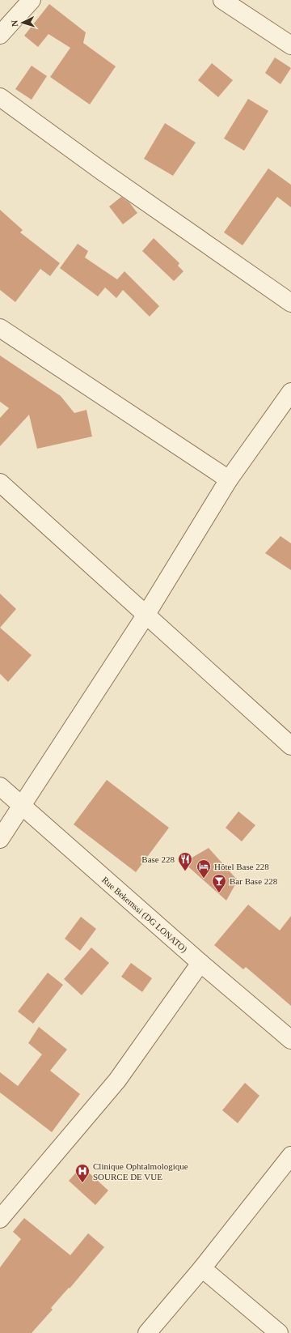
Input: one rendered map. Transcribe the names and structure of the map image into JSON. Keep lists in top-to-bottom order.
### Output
{
  "streets": {
    "street": ["Rue Bekemssi (DG LONATO)"]
  },
  "places": {
    "restaurant": ["Base 228"],
    "hotel": ["Hôtel Base 228"],
    "bar": ["Bar Base 228"],
    "hospital": ["Clinique Ophtalmologique SOURCE DE VUE"]
  },
  "north": "left"
}
